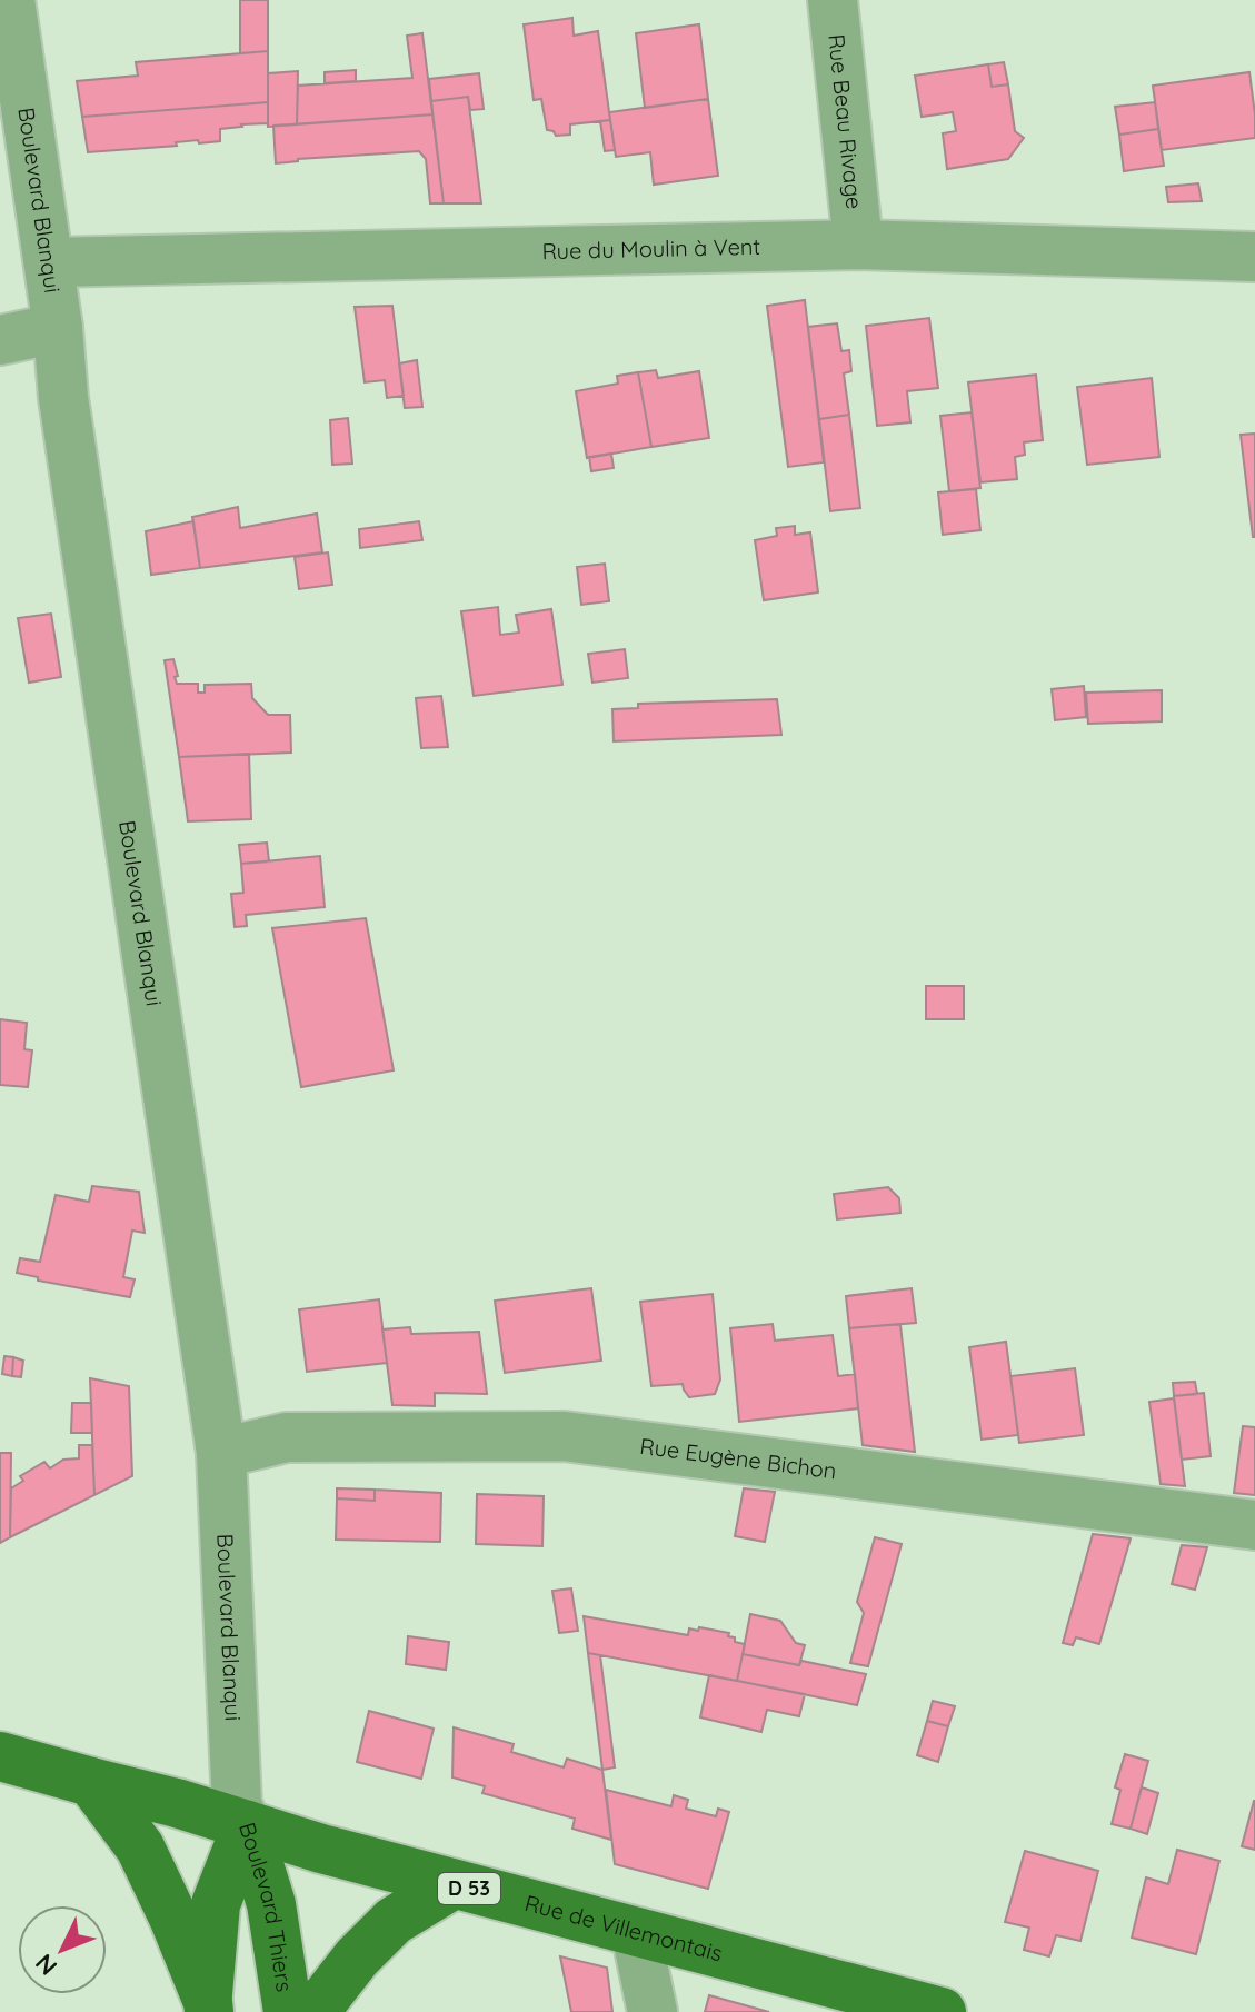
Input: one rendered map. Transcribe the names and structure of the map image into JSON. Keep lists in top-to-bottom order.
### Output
{
  "streets": {
    "main road": ["D 53", "Boulevard Thiers", "Rue de Villemontais"],
    "street": [
      "Rue Beau Rivage",
      "Boulevard Blanqui",
      "Rue du Moulin à Vent",
      "Rue Eugène Bichon"
    ]
  },
  "crossings": [
    ["Rue Beau Rivage", "Rue du Moulin à Vent"],
    ["Boulevard Blanqui", "Rue du Moulin à Vent"],
    ["Boulevard Blanqui", "Rue Eugène Bichon"],
    ["Boulevard Blanqui", "Boulevard Thiers"],
    ["Boulevard Blanqui", "Rue de Villemontais"],
    ["Boulevard Thiers", "Rue de Villemontais"]
  ],
  "north": "bottom left"
}
